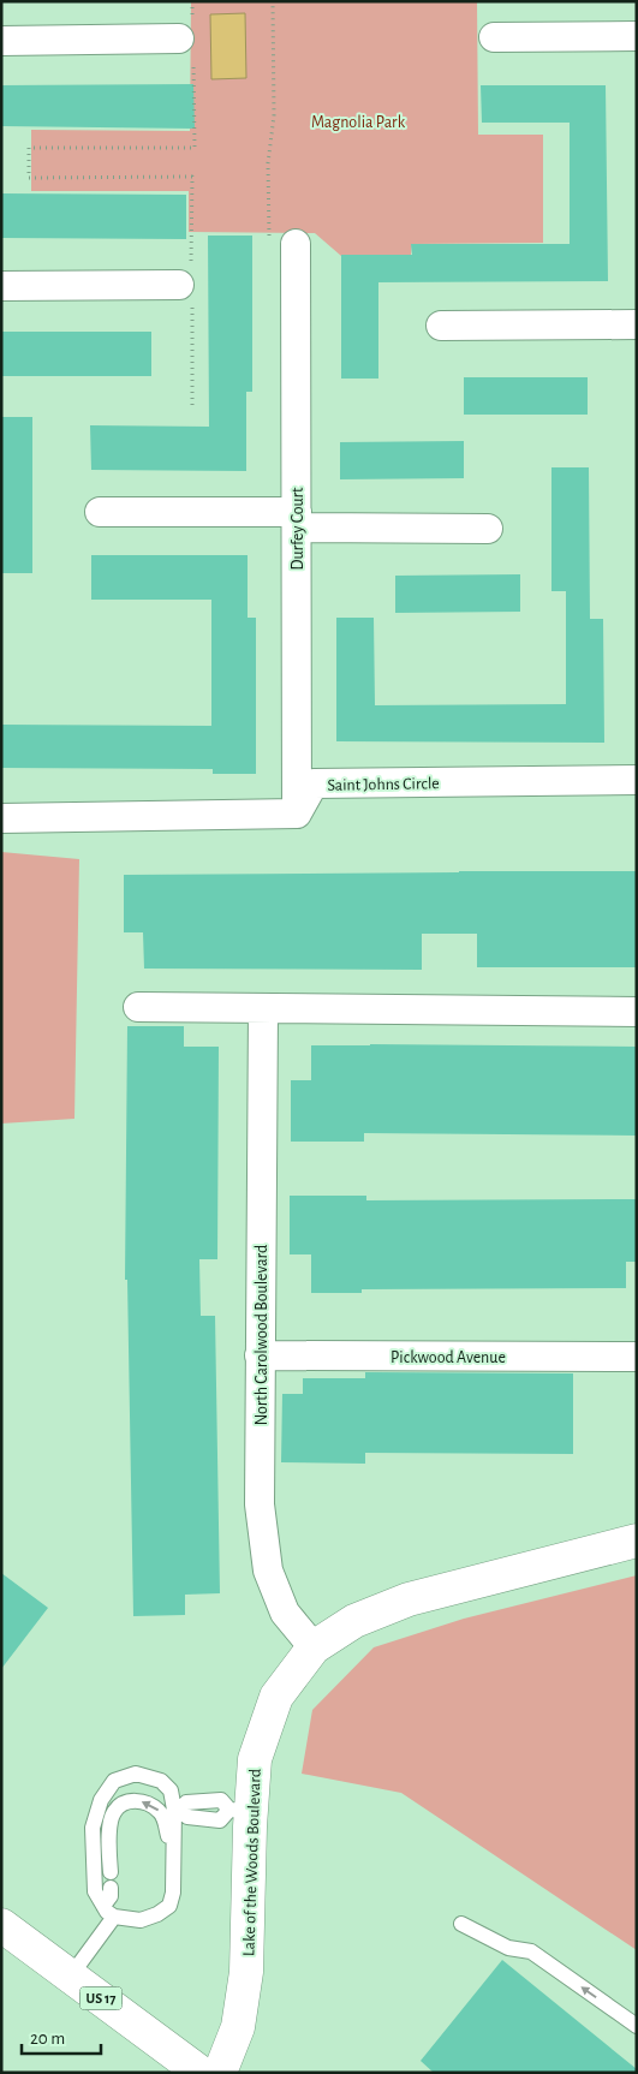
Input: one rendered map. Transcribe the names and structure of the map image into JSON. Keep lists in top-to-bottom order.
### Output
{
  "streets": {
    "street": [
      "Durfey Court",
      "Saint Johns Circle",
      "North Carolwood Boulevard",
      "Pickwood Avenue",
      "Lake of the Woods Boulevard",
      "US 17"
    ]
  },
  "crossings": [
    ["Durfey Court", "Saint Johns Circle"],
    ["North Carolwood Boulevard", "Pickwood Avenue"],
    ["North Carolwood Boulevard", "Lake of the Woods Boulevard"]
  ],
  "parks": ["Magnolia Park"],
  "scale_bar": "20 m"
}
